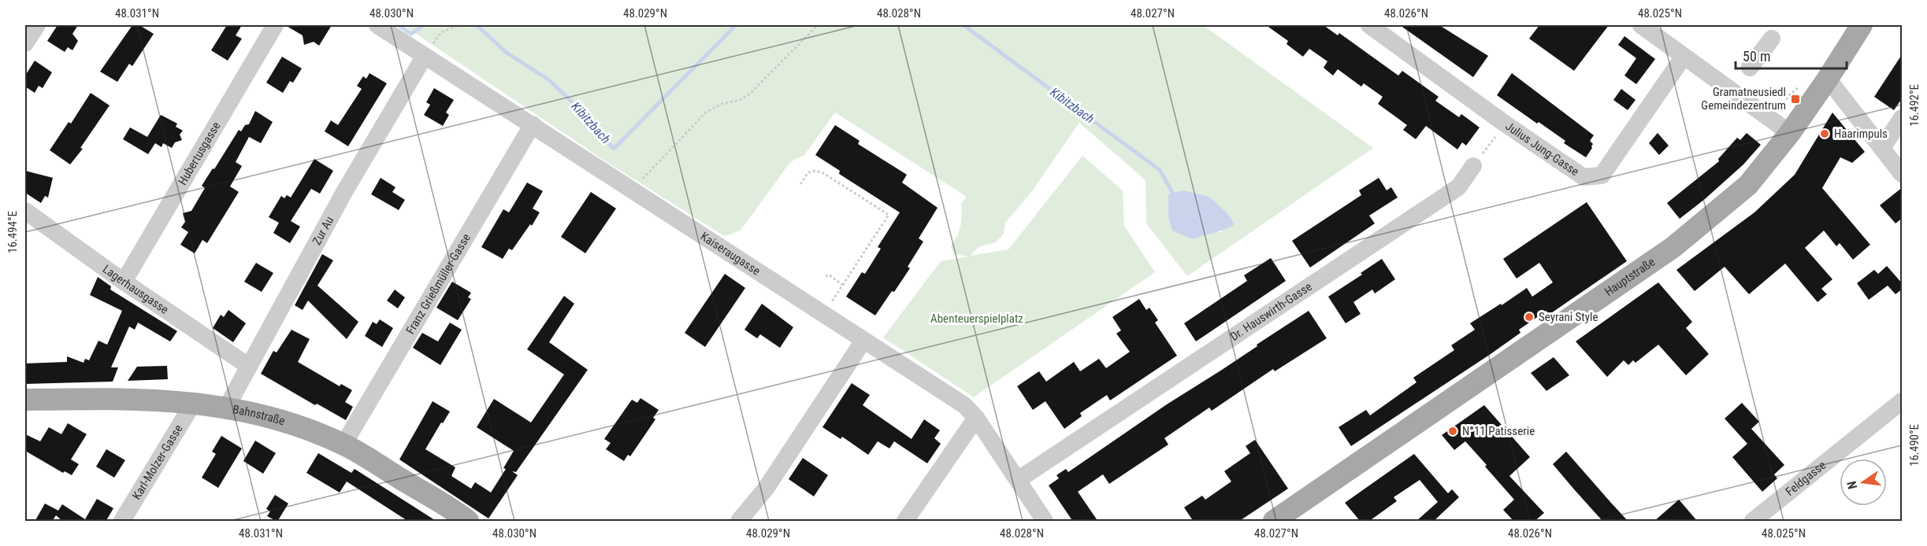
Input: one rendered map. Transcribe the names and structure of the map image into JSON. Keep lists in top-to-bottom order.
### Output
{
  "streets": {
    "main road": ["Hauptstraße", "Bahnstraße"],
    "street": [
      "Julius Jung-Gasse",
      "Hubertusgasse",
      "Zur Au",
      "Kaiseraugasse",
      "Franz Grießmüller-Gasse",
      "Lagerhausgasse",
      "Dr. Hauswirth-Gasse",
      "Karl-Molzer-Gasse",
      "Feldgasse"
    ]
  },
  "crossings": [
    ["Hubertusgasse", "Lagerhausgasse"],
    ["Zur Au", "Kaiseraugasse"],
    ["Zur Au", "Lagerhausgasse"],
    ["Zur Au", "Bahnstraße"],
    ["Kaiseraugasse", "Franz Grießmüller-Gasse"],
    ["Kaiseraugasse", "Dr. Hauswirth-Gasse"],
    ["Franz Grießmüller-Gasse", "Bahnstraße"],
    ["Bahnstraße", "Karl-Molzer-Gasse"]
  ],
  "water": ["Kibitzbach"],
  "parks": ["Abenteuerspielplatz"],
  "places": {
    "transit": ["Gramatneusiedl Gemeindezentrum"],
    "other": ["Haarimpuls", "Seyrani Style", "N°11 Patisserie"]
  },
  "scale_bar": "50 m",
  "north": "left",
  "coordinates": [
    "48.031°N",
    "48.030°N",
    "48.029°N",
    "48.028°N",
    "48.027°N",
    "48.026°N",
    "48.025°N",
    "16.492°E",
    "16.494°E",
    "16.490°E"
  ]
}
